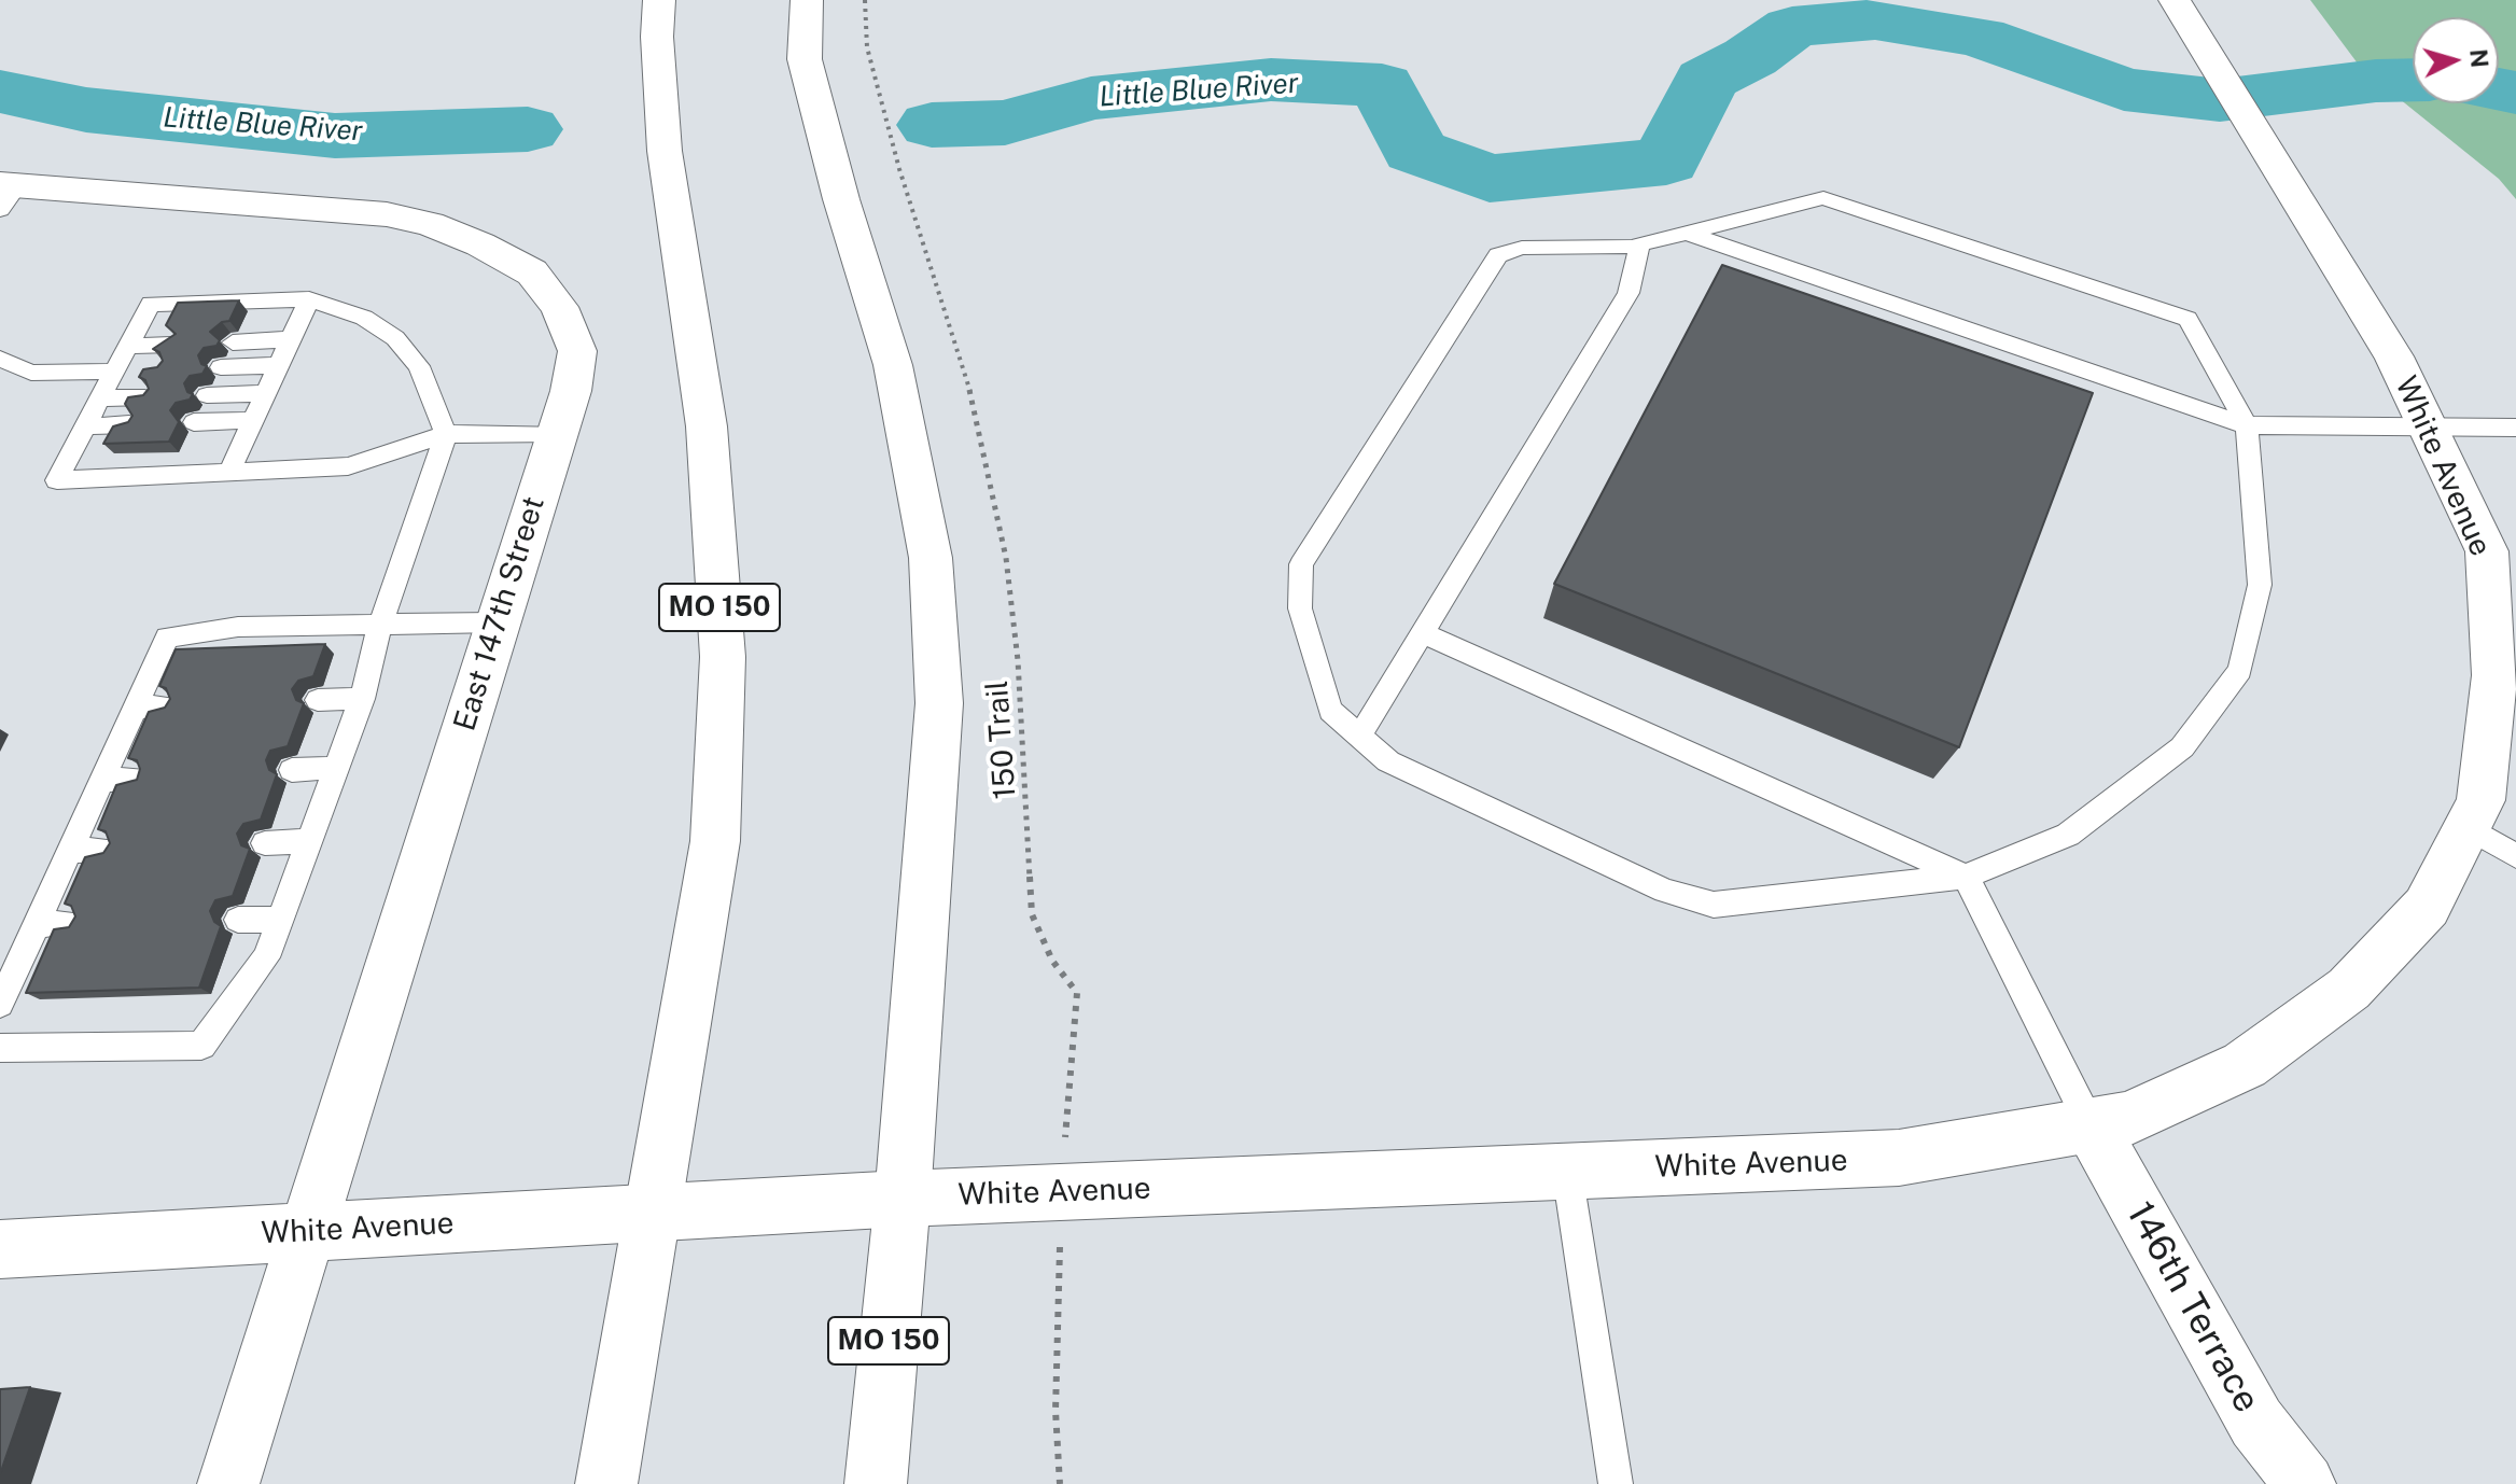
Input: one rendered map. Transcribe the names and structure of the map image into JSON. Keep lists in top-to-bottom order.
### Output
{
  "streets": {
    "street": [
      "White Avenue",
      "MO 150",
      "East 147th Street",
      "146th Terrace"
    ],
    "path": ["150 Trail"]
  },
  "crossings": [
    ["White Avenue", "MO 150"],
    ["White Avenue", "East 147th Street"],
    ["White Avenue", "150 Trail"],
    ["White Avenue", "146th Terrace"]
  ],
  "water": ["Little Blue River"],
  "north": "right"
}
